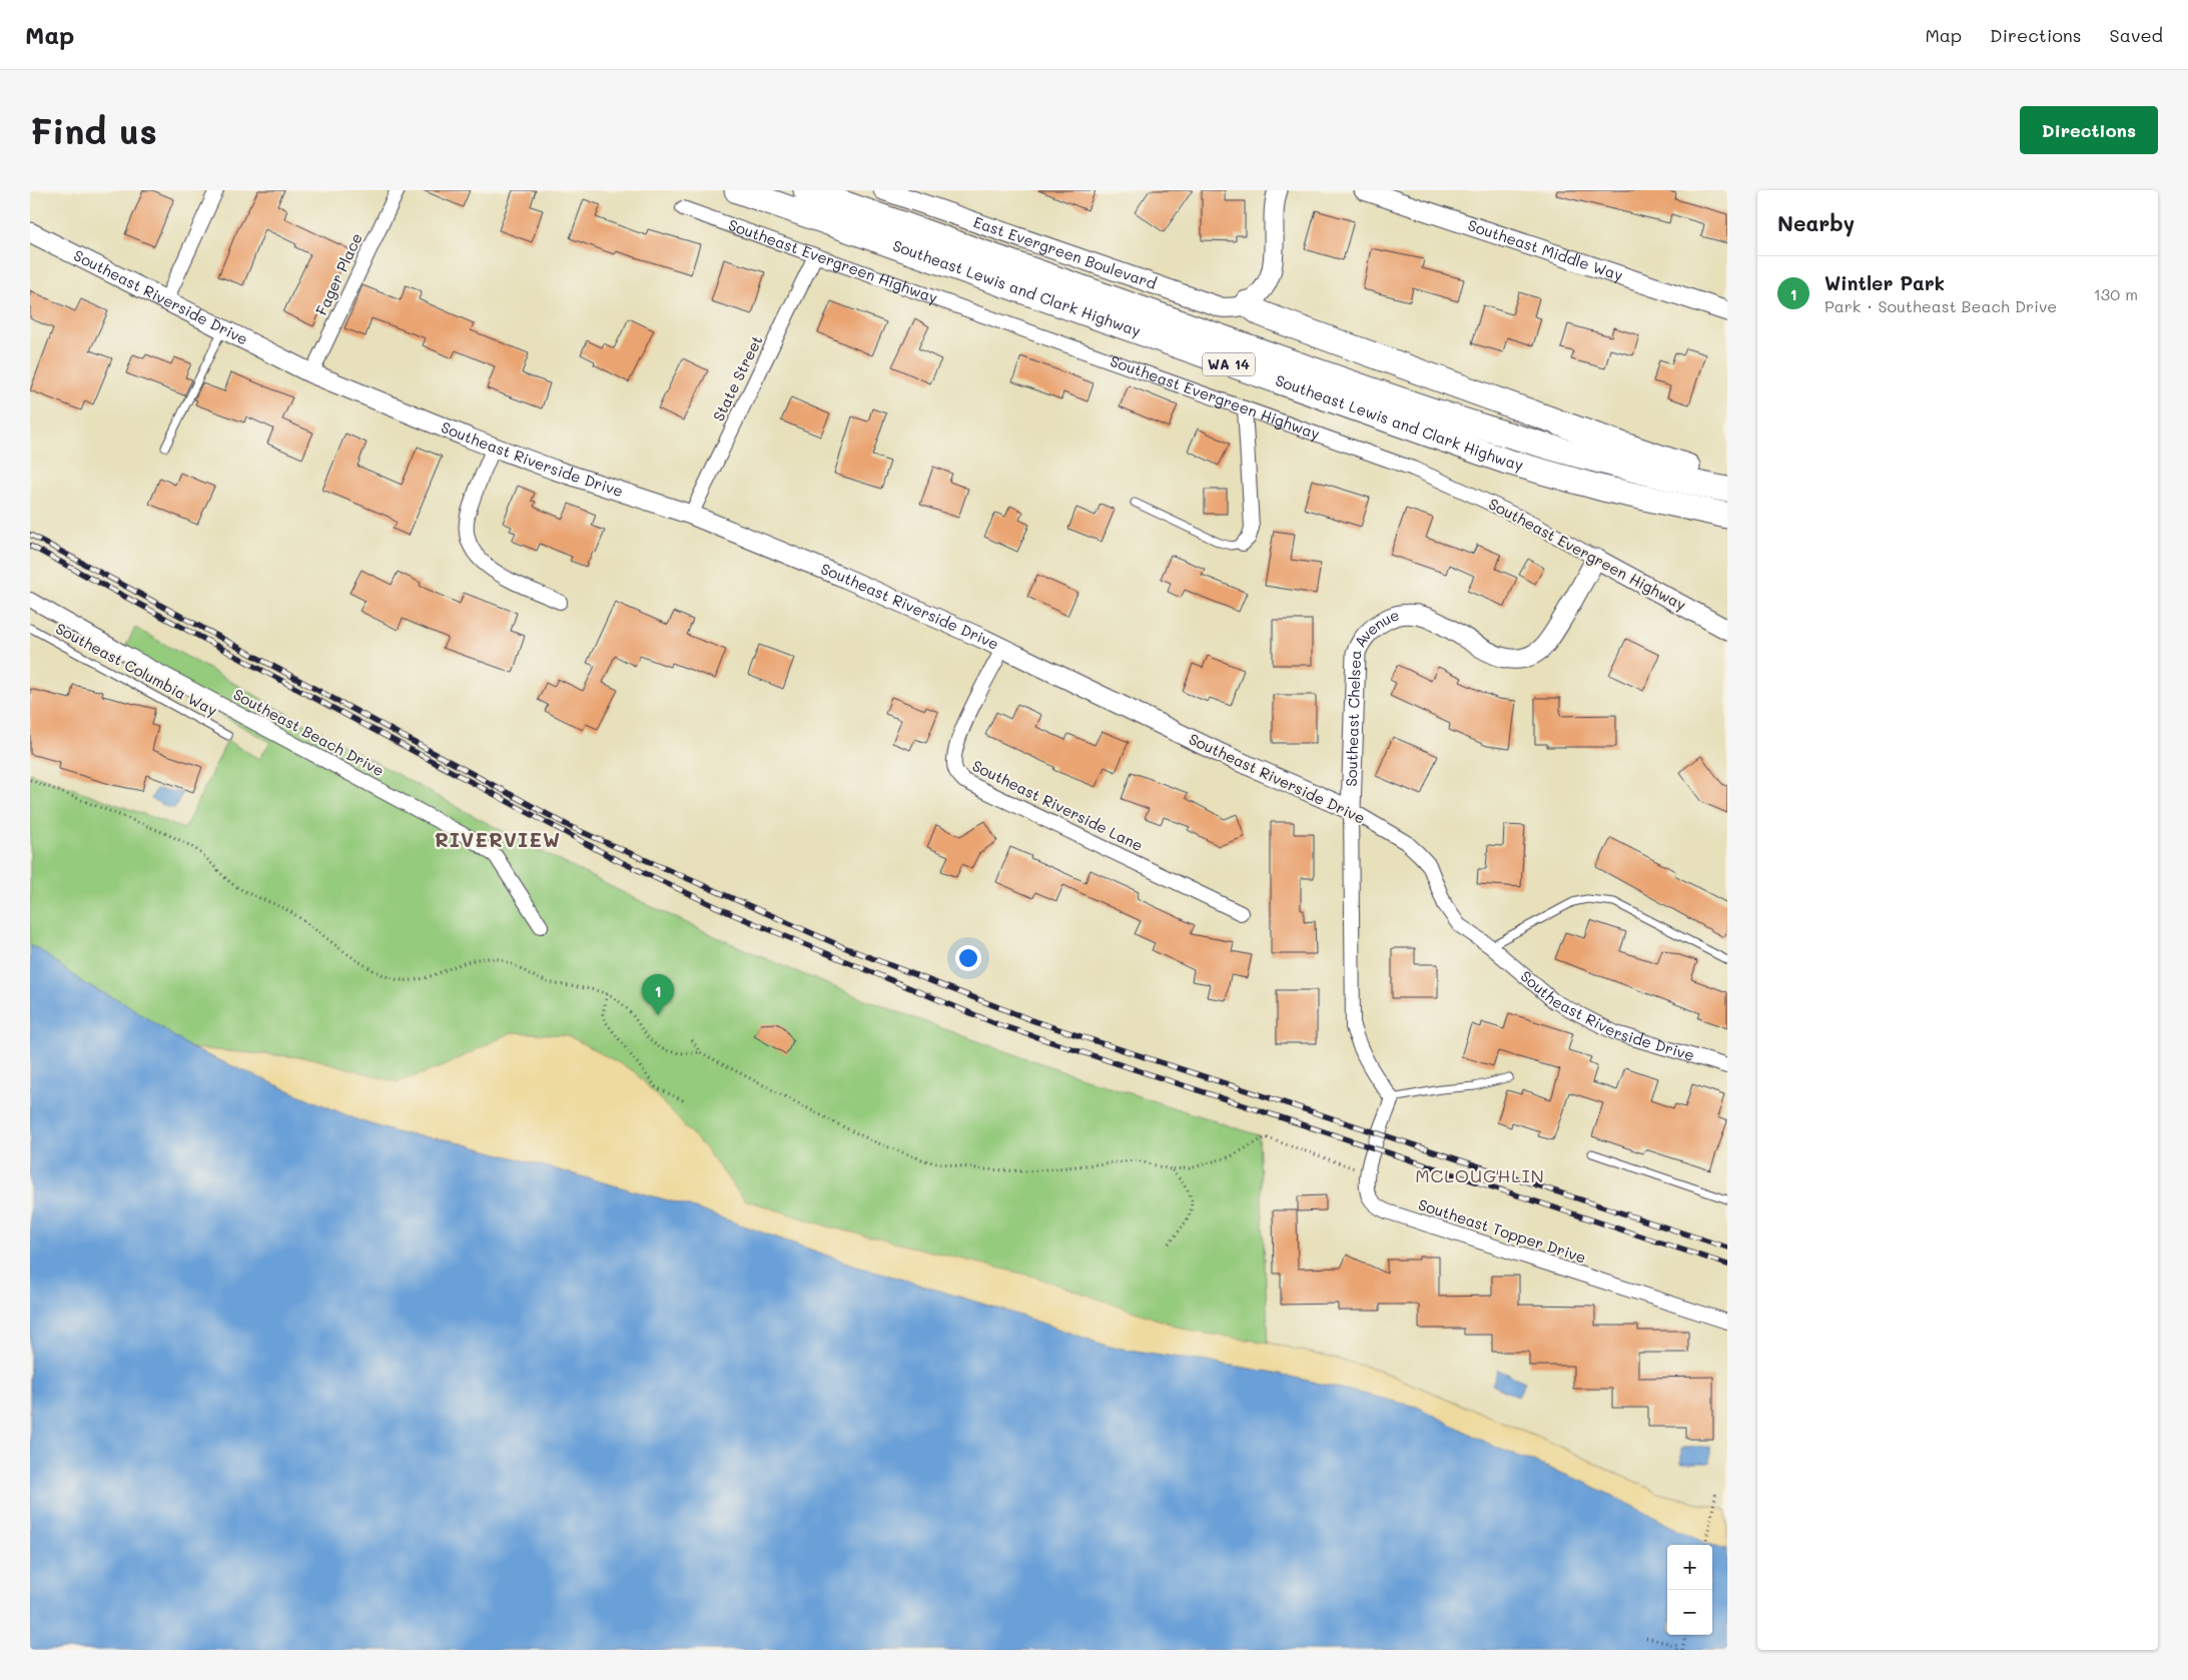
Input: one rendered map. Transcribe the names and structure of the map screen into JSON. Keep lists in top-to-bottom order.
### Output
{
  "streets": {
    "highway": ["Southeast Lewis and Clark Highway", "WA 14"],
    "street": [
      "Southeast Middle Way",
      "East Evergreen Boulevard",
      "Southeast Evergreen Highway",
      "Fager Place",
      "Southeast Riverside Drive",
      "State Street",
      "Southeast Chelsea Avenue",
      "Southeast Beach Drive",
      "Southeast Riverside Lane",
      "Southeast Topper Drive"
    ],
    "lane": ["Southeast Columbia Way"]
  },
  "crossings": [
    ["Southeast Evergreen Highway", "State Street"],
    ["Southeast Evergreen Highway", "Southeast Chelsea Avenue"],
    ["Fager Place", "Southeast Riverside Drive"],
    ["Southeast Riverside Drive", "State Street"],
    ["Southeast Riverside Drive", "Southeast Chelsea Avenue"],
    ["Southeast Riverside Drive", "Southeast Riverside Lane"],
    ["Southeast Chelsea Avenue", "Southeast Topper Drive"]
  ],
  "districts": ["RIVERVIEW", "MCLOUGHLIN"],
  "page": {
    "header": "Map",
    "nav": ["Map", "Directions", "Saved"],
    "buttons": "Directions",
    "title": "Find us",
    "heading": "Nearby",
    "list": [
      {
        "mark": "1",
        "name": "Wintler Park",
        "note": "Park · Southeast Beach Drive",
        "value": "130 m"
      }
    ],
    "pins": "1",
    "map_buttons": ["+", "−"]
  }
}
